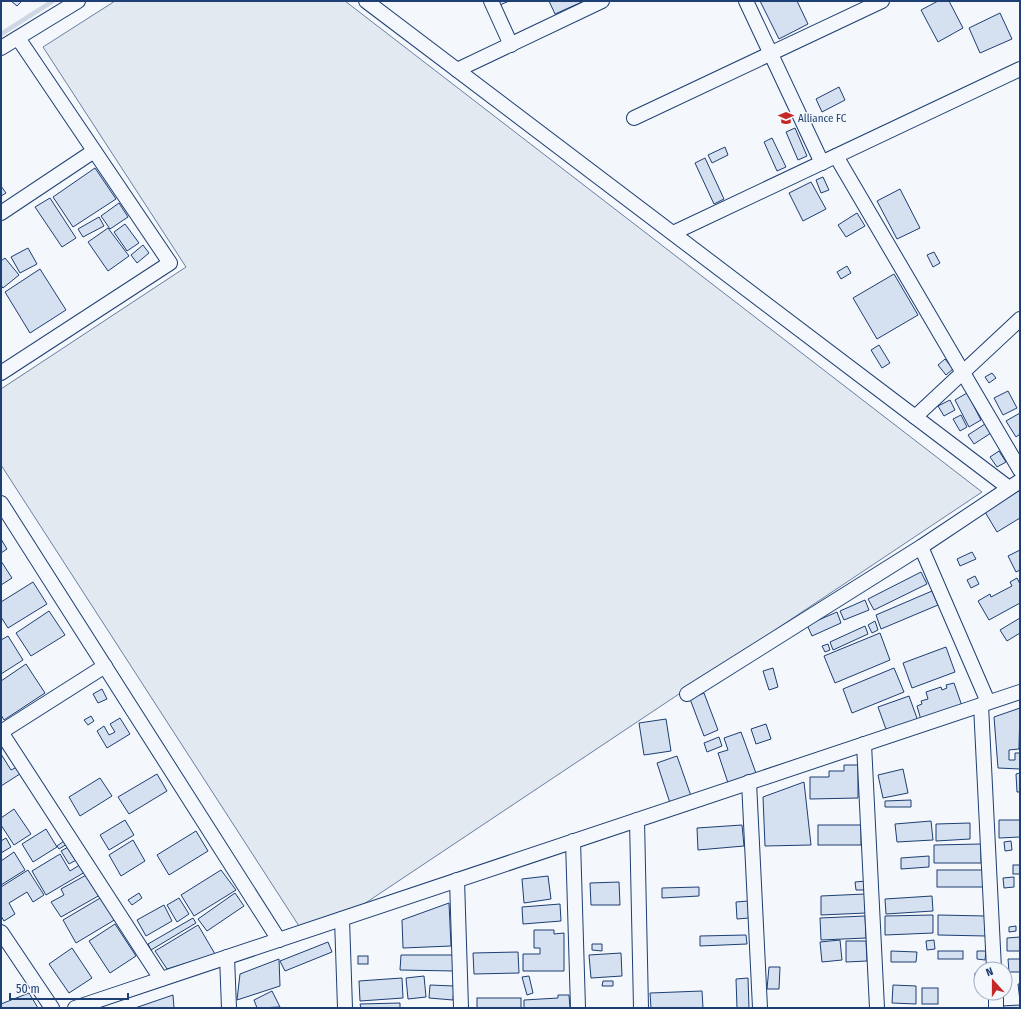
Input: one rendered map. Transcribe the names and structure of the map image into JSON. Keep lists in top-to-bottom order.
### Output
{
  "places": {
    "school or university": ["Alliance FC"]
  },
  "scale_bar": "50 m",
  "north": "top"
}
